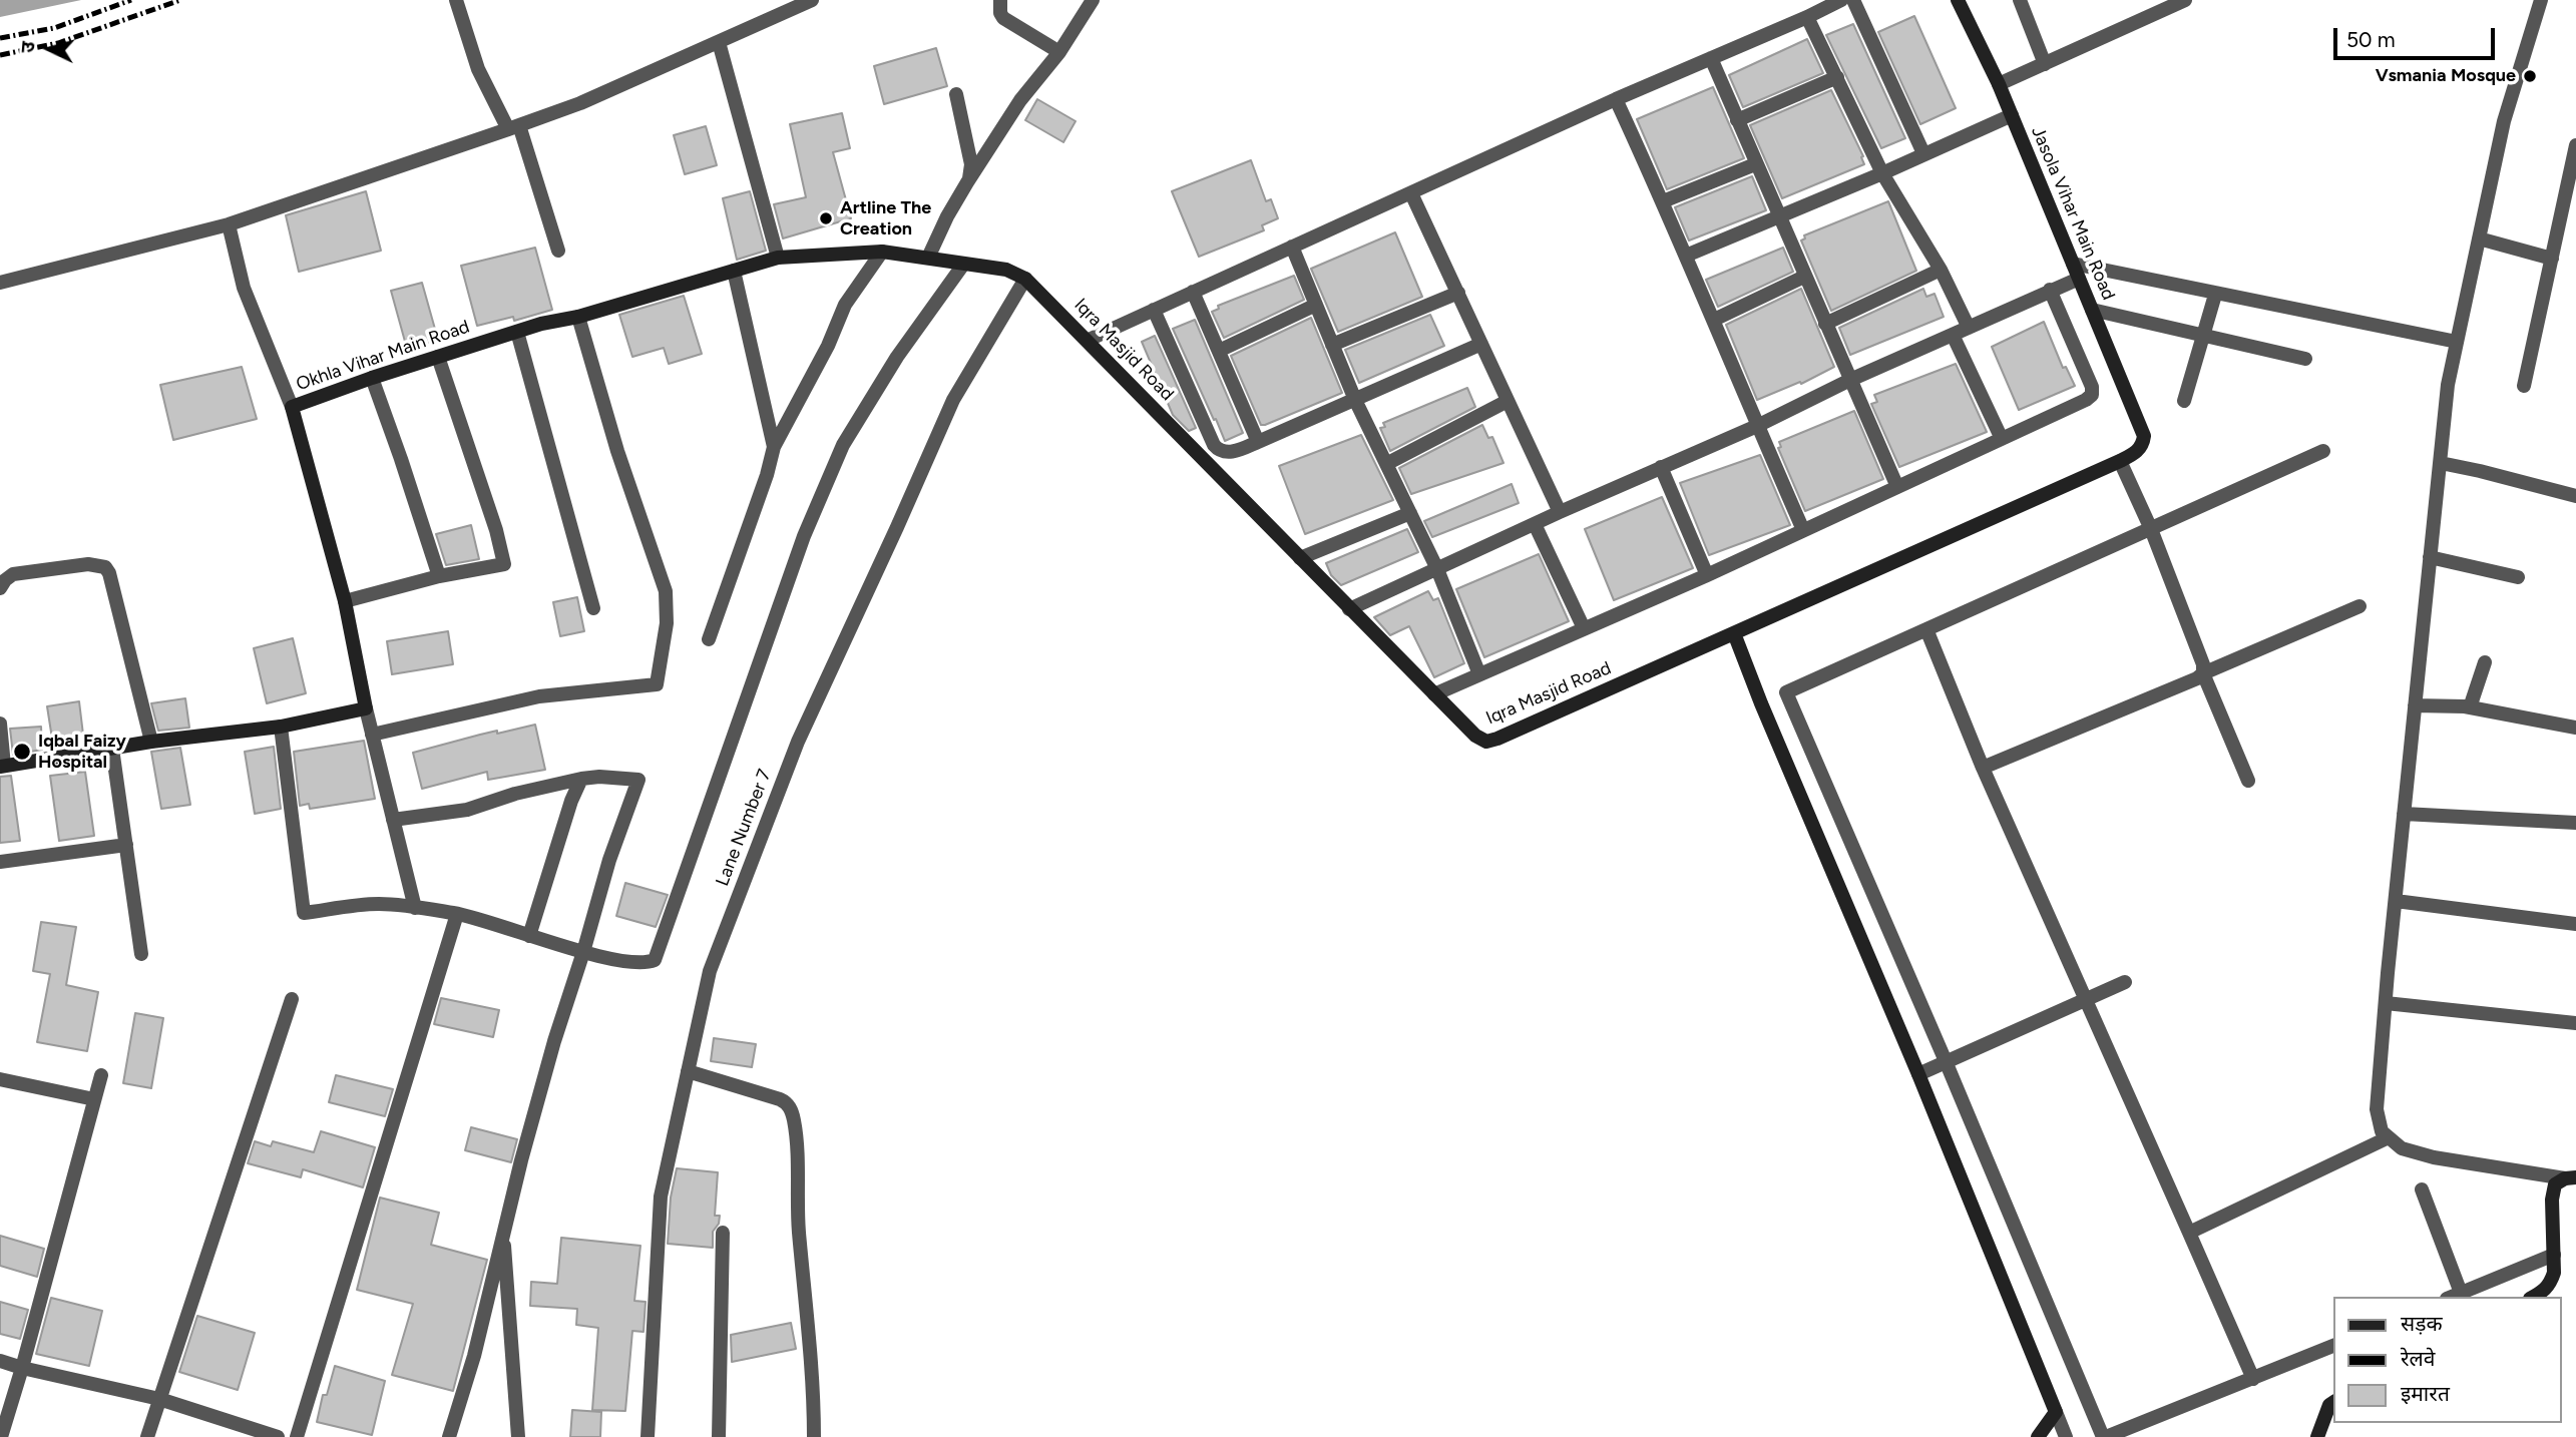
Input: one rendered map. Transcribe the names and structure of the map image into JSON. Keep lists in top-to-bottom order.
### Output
{
  "streets": {
    "street": [
      "Jasola Vihar Main Road",
      "Iqra Masjid Road",
      "Okhla Vihar Main Road",
      "Lane Number 7"
    ]
  },
  "crossings": [
    ["Jasola Vihar Main Road", "Iqra Masjid Road"],
    ["Iqra Masjid Road", "Okhla Vihar Main Road"],
    ["Iqra Masjid Road", "Lane Number 7"],
    ["Okhla Vihar Main Road", "Lane Number 7"]
  ],
  "places": ["Vsmania Mosque", "Artline The Creation", "Iqbal Faizy Hospital"],
  "legend": ["सड़क", "रेलवे", "इमारत"],
  "scale_bar": "50 m",
  "north": "left"
}
